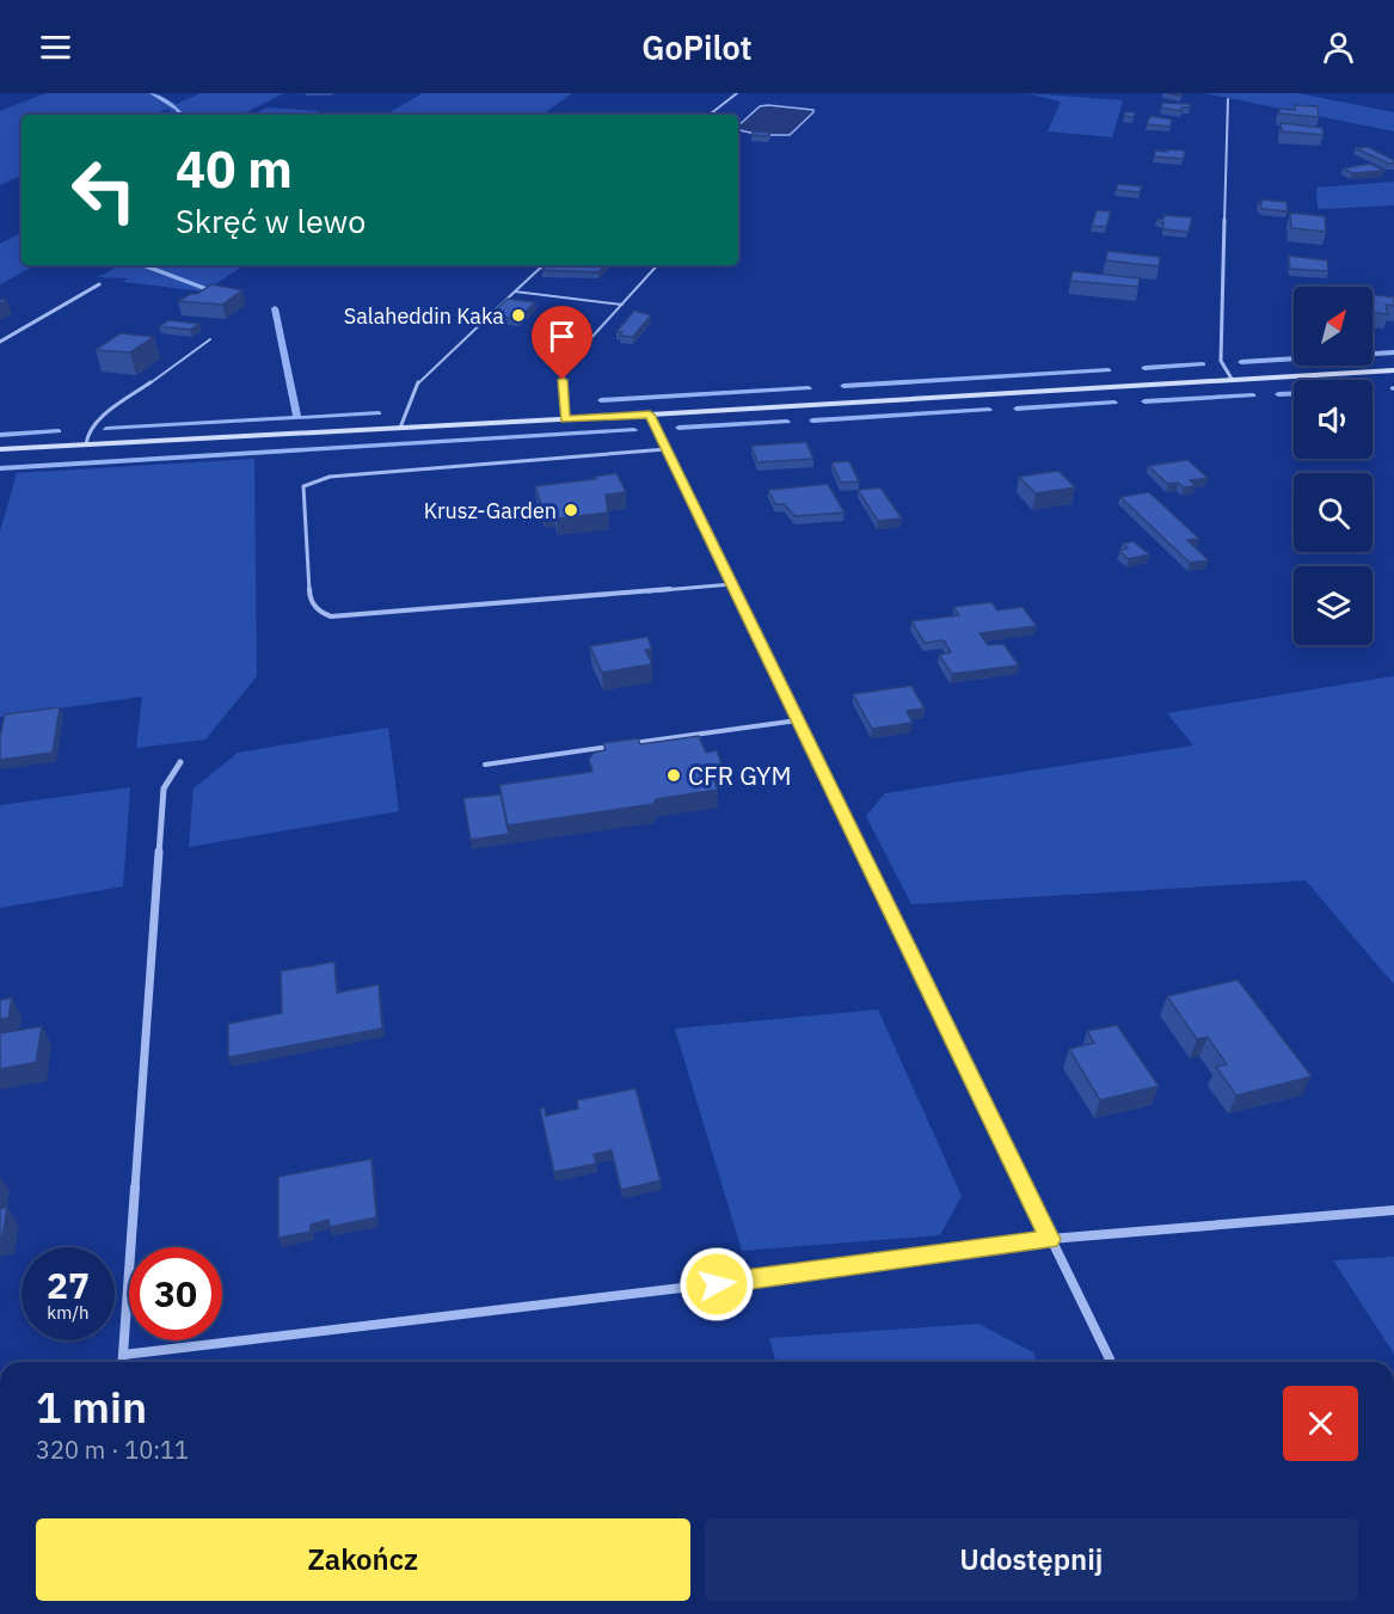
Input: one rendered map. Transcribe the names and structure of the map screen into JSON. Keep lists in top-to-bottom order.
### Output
{
  "places": ["Salaheddin Kaka", "Krusz-Garden", "CFR GYM"],
  "north": "top right",
  "page": {
    "header": "GoPilot",
    "turn": ["40 m", "Skręć w lewo"],
    "speed": "27 km/h",
    "limit": "30",
    "heading": ["1 min", "320 m · 10:11"],
    "buttons": ["Zakończ", "Udostępnij"]
  }
}
